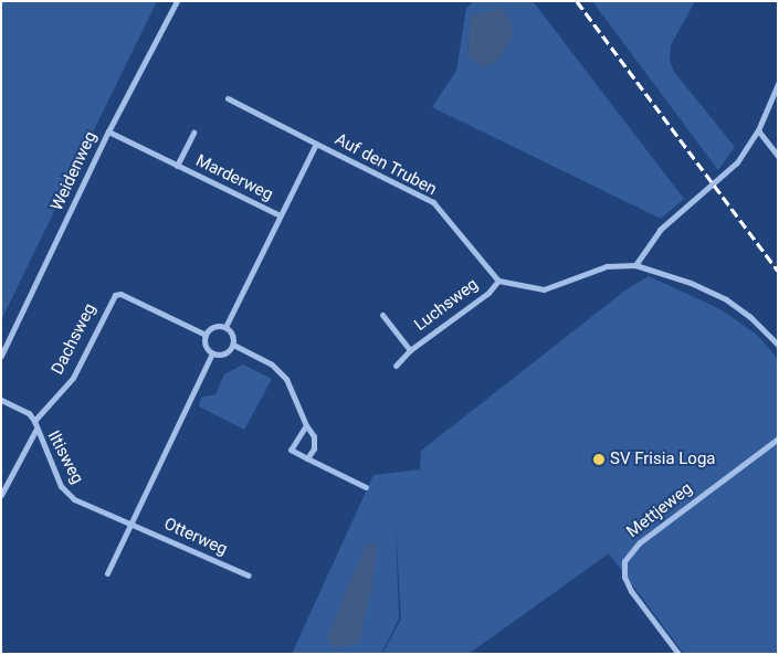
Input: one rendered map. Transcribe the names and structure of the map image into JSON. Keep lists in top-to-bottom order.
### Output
{
  "streets": {
    "street": [
      "Auf den Truben",
      "Weidenweg",
      "Marderweg",
      "Luchsweg",
      "Dachsweg",
      "Iltisweg",
      "Mettjeweg",
      "Otterweg"
    ]
  },
  "crossings": [
    ["Auf den Truben", "Marderweg"],
    ["Auf den Truben", "Luchsweg"],
    ["Auf den Truben", "Dachsweg"],
    ["Weidenweg", "Marderweg"],
    ["Dachsweg", "Iltisweg"],
    ["Iltisweg", "Otterweg"]
  ],
  "places": ["SV Frisia Loga"]
}
